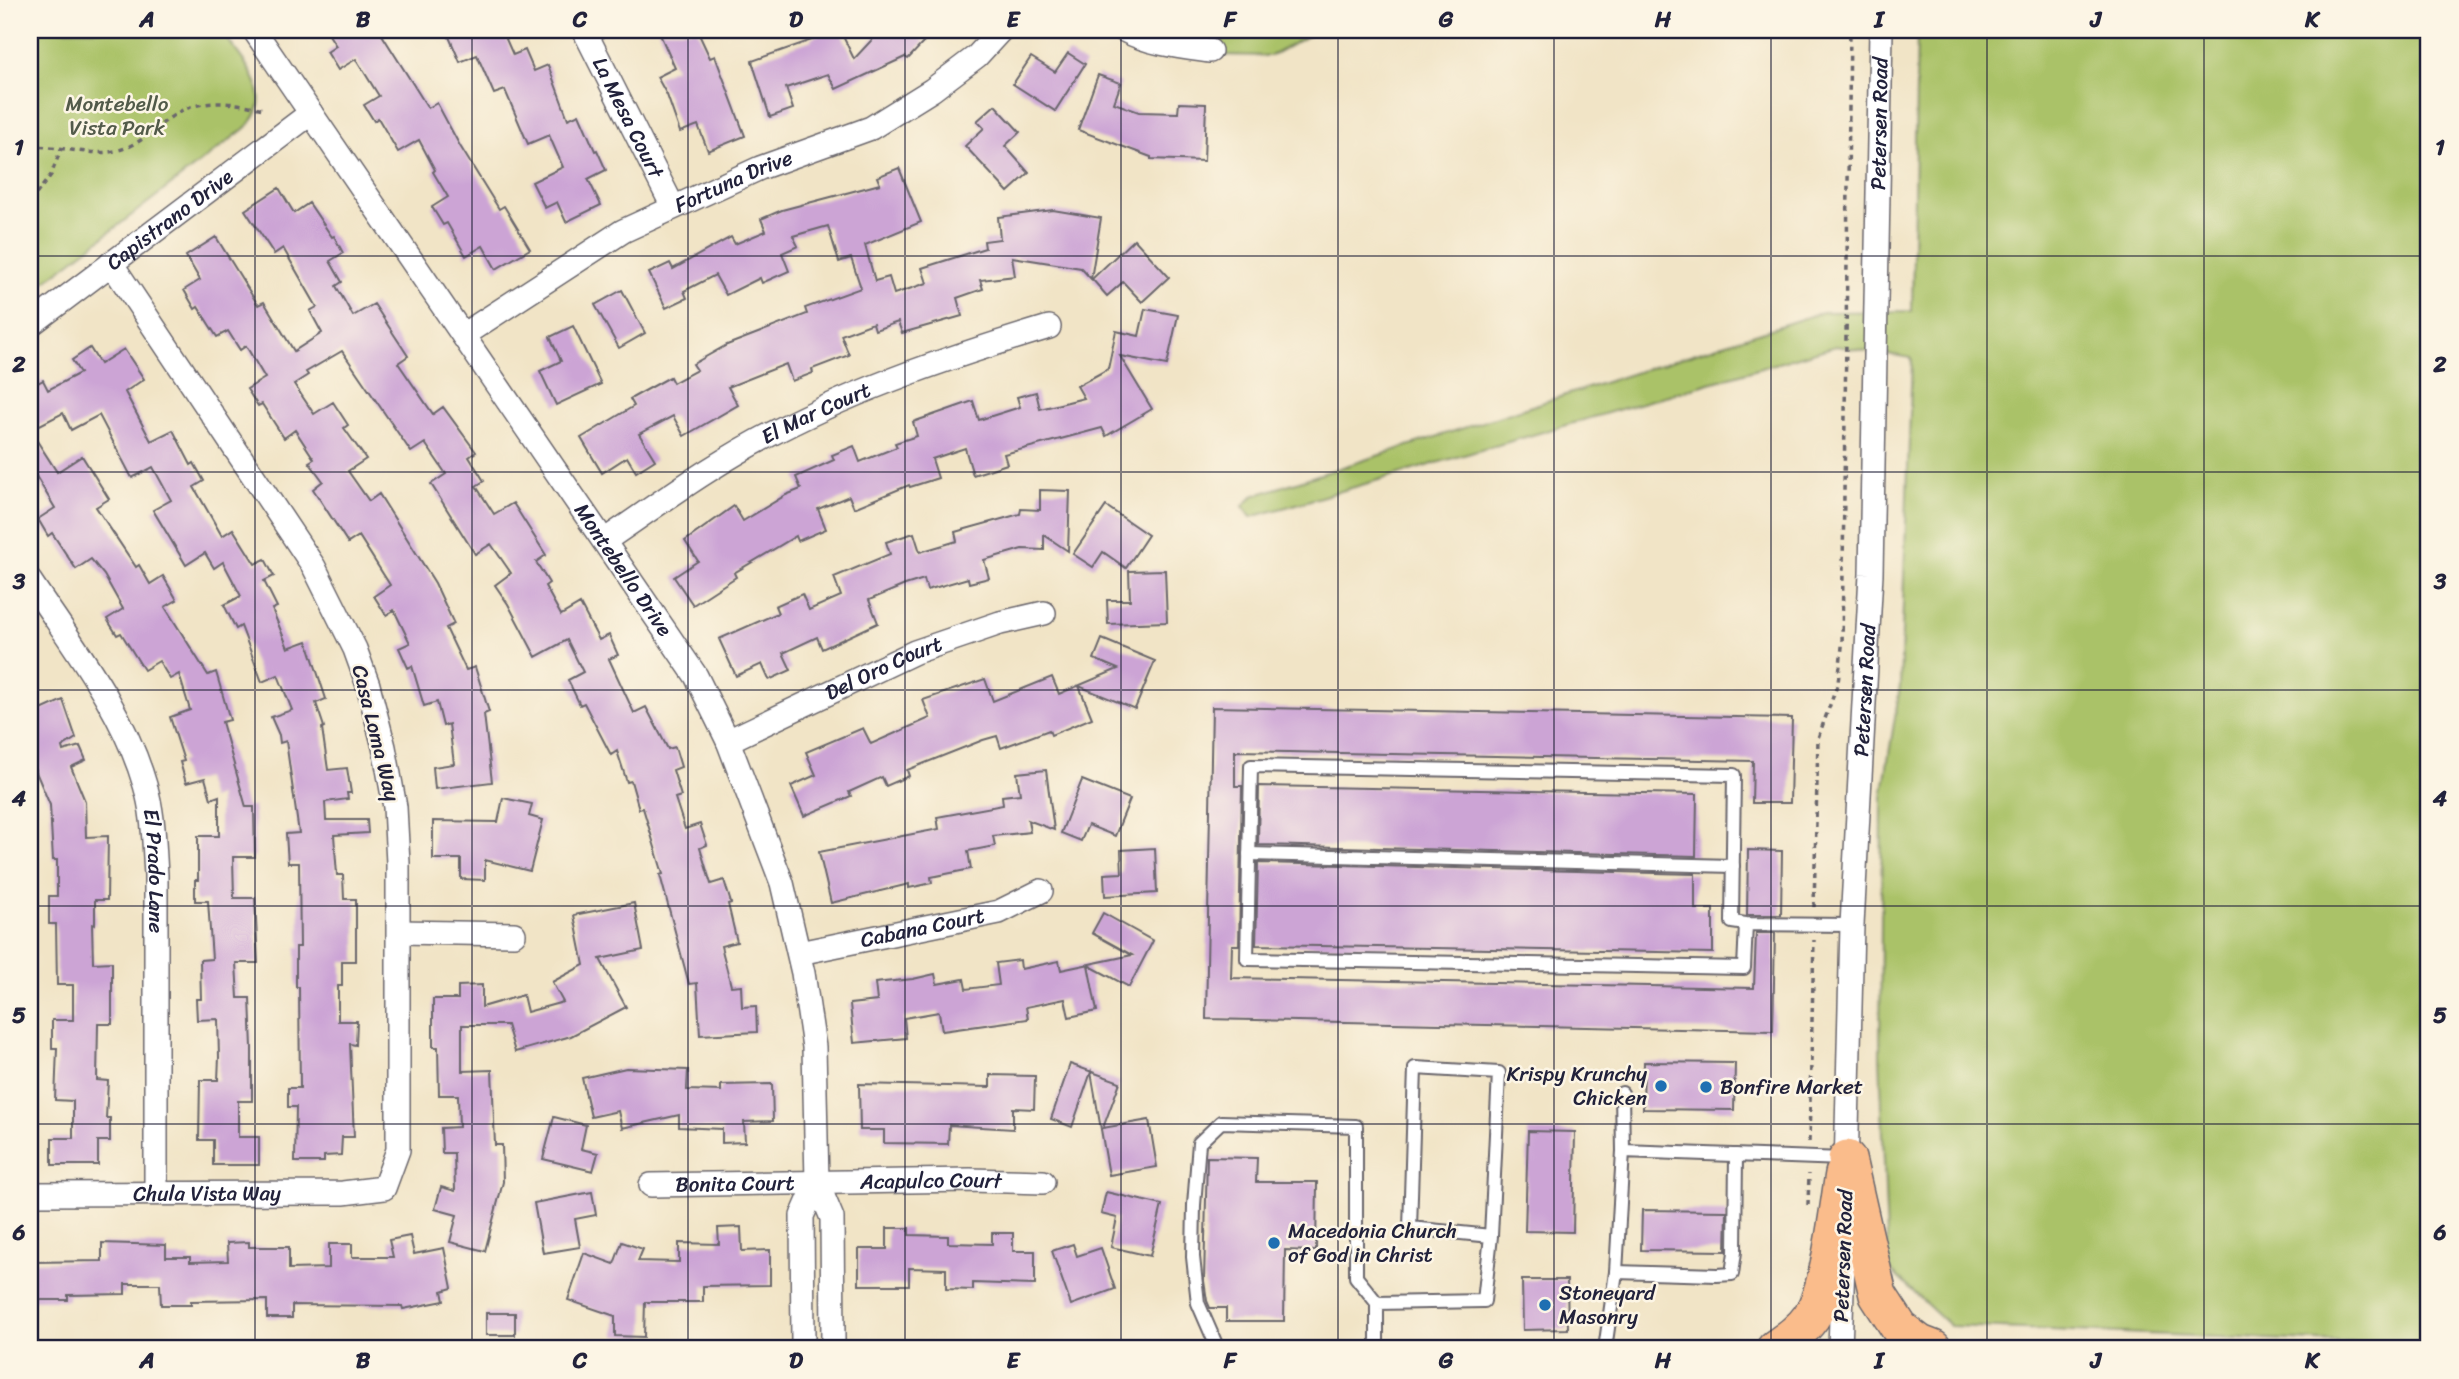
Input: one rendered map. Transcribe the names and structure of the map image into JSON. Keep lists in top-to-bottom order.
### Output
{
  "streets": {
    "street": [
      "La Mesa Court",
      "Petersen Road",
      "Fortuna Drive",
      "Capistrano Drive",
      "El Mar Court",
      "Montebello Drive",
      "Del Oro Court",
      "Casa Loma Way",
      "El Prado Lane",
      "Cabana Court",
      "Acapulco Court",
      "Bonita Court",
      "Chula Vista Way"
    ]
  },
  "crossings": [
    ["La Mesa Court", "Fortuna Drive"],
    ["Fortuna Drive", "Montebello Drive"],
    ["Capistrano Drive", "Montebello Drive"],
    ["Capistrano Drive", "Casa Loma Way"],
    ["El Mar Court", "Montebello Drive"],
    ["Montebello Drive", "Del Oro Court"],
    ["Montebello Drive", "Cabana Court"],
    ["Montebello Drive", "Acapulco Court"],
    ["Montebello Drive", "Bonita Court"],
    ["Casa Loma Way", "Chula Vista Way"],
    ["El Prado Lane", "Chula Vista Way"],
    ["Acapulco Court", "Bonita Court"]
  ],
  "parks": ["Montebello Vista Park"],
  "places": [
    "Krispy Krunchy Chicken",
    "Bonfire Market",
    "Macedonia Church of God in Christ",
    "Stoneyard Masonry"
  ],
  "grid": {
    "columns": [
      "A",
      "B",
      "C",
      "D",
      "E",
      "F",
      "G",
      "H",
      "I",
      "J",
      "K"
    ],
    "rows": [
      "1",
      "2",
      "3",
      "4",
      "5",
      "6"
    ]
  }
}
